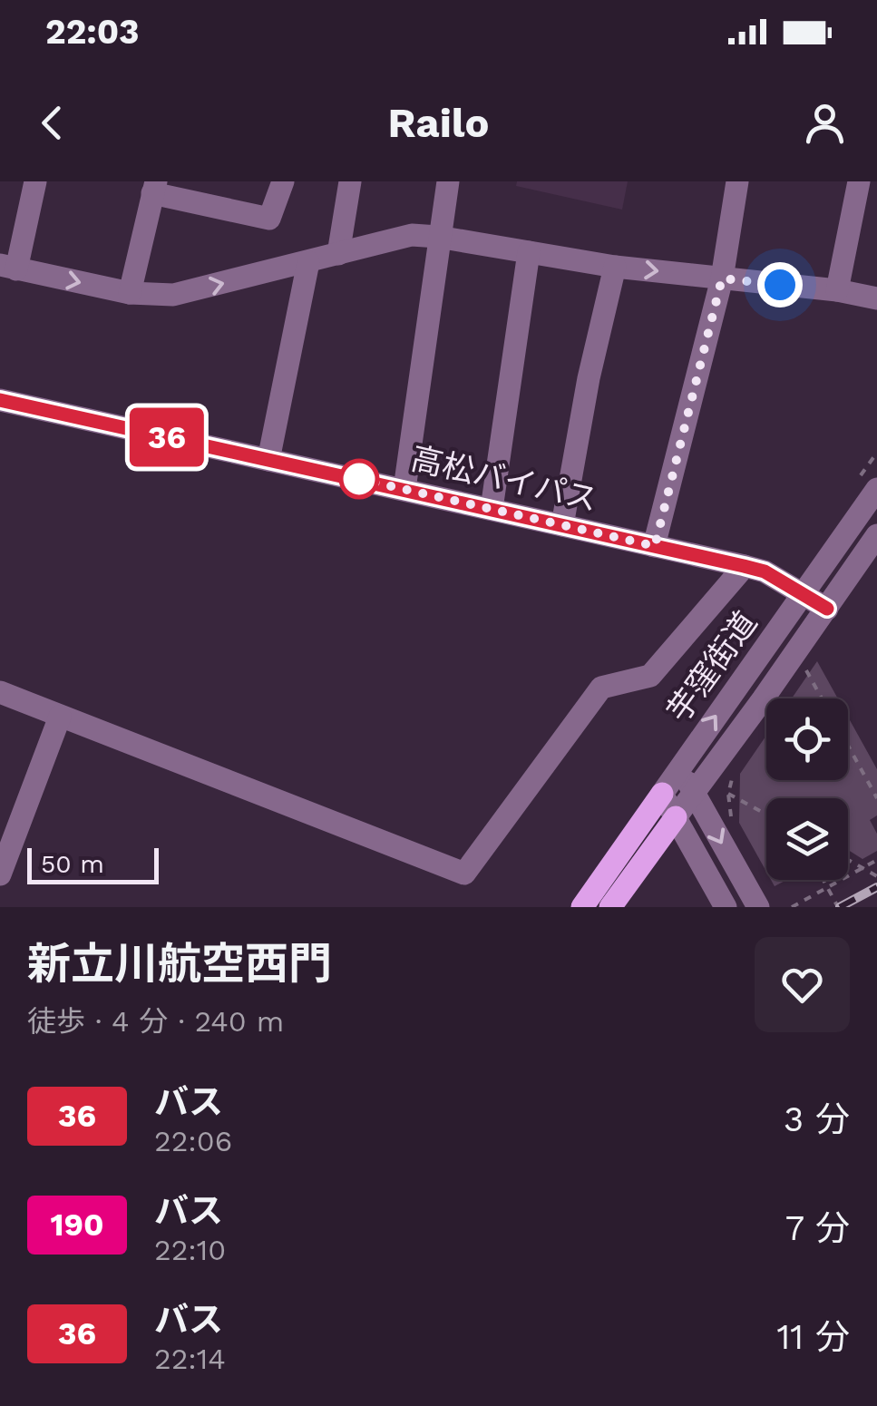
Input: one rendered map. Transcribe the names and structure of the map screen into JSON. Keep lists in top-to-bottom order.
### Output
{
  "streets": {
    "street": ["高松バイパス", "芋窪街道"]
  },
  "crossings": [
    ["高松バイパス", "芋窪街道"]
  ],
  "lines": ["bus line 36"],
  "scale_bar": "50 m",
  "page": {
    "status": "22:03",
    "header": "Railo",
    "on_map": "36",
    "scale": "50 m",
    "heading": ["新立川航空西門", "徒歩 · 4 分 · 240 m"],
    "list": [
      {
        "mark": "36",
        "name": "バス",
        "note": "22:06",
        "value": "3 分"
      },
      {
        "mark": "190",
        "name": "バス",
        "note": "22:10",
        "value": "7 分"
      },
      {
        "mark": "36",
        "name": "バス",
        "note": "22:14",
        "value": "11 分"
      }
    ]
  }
}
